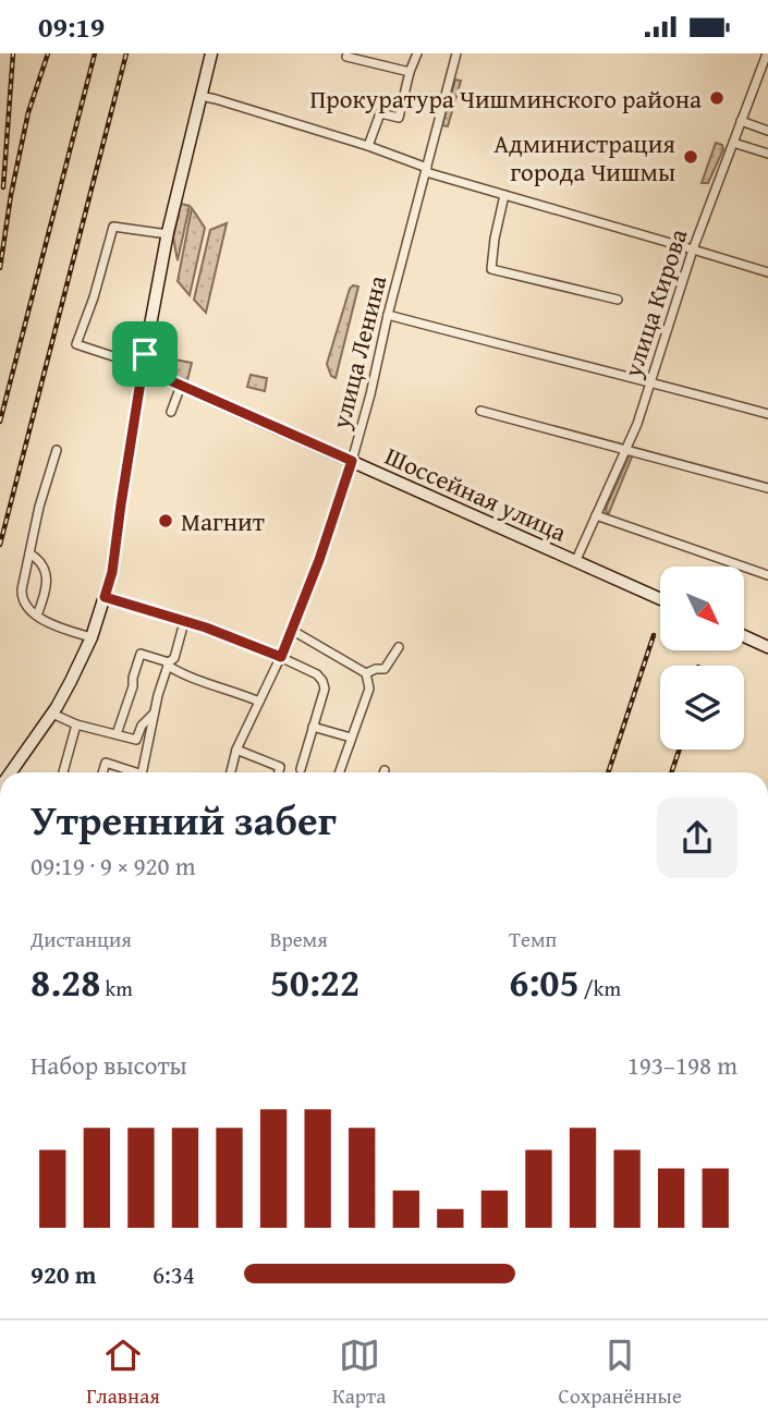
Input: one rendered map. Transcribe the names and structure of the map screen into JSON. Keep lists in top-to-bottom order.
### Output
{
  "streets": {
    "main road": ["Шоссейная улица"],
    "street": ["улица Кирова", "улица Ленина"]
  },
  "crossings": [
    ["улица Кирова", "Шоссейная улица"],
    ["улица Ленина", "Шоссейная улица"]
  ],
  "places": ["Прокуратура Чишминского района", "Администрация города Чишмы", "Магнит"],
  "north": "bottom right",
  "page": {
    "status": "09:19",
    "heading": ["Утренний забег", "09:19 · 9 × 920 m"],
    "stats": [
      ["Дистанция", "8.28 km"],
      ["Время", "50:22"],
      ["Темп", "6:05 /km"]
    ],
    "chart": ["Набор высоты", "193–198 m"],
    "list": [
      {
        "name": "920 m",
        "note": "6:34"
      }
    ],
    "tabs": ["Главная", "Карта", "Сохранённые"]
  }
}
